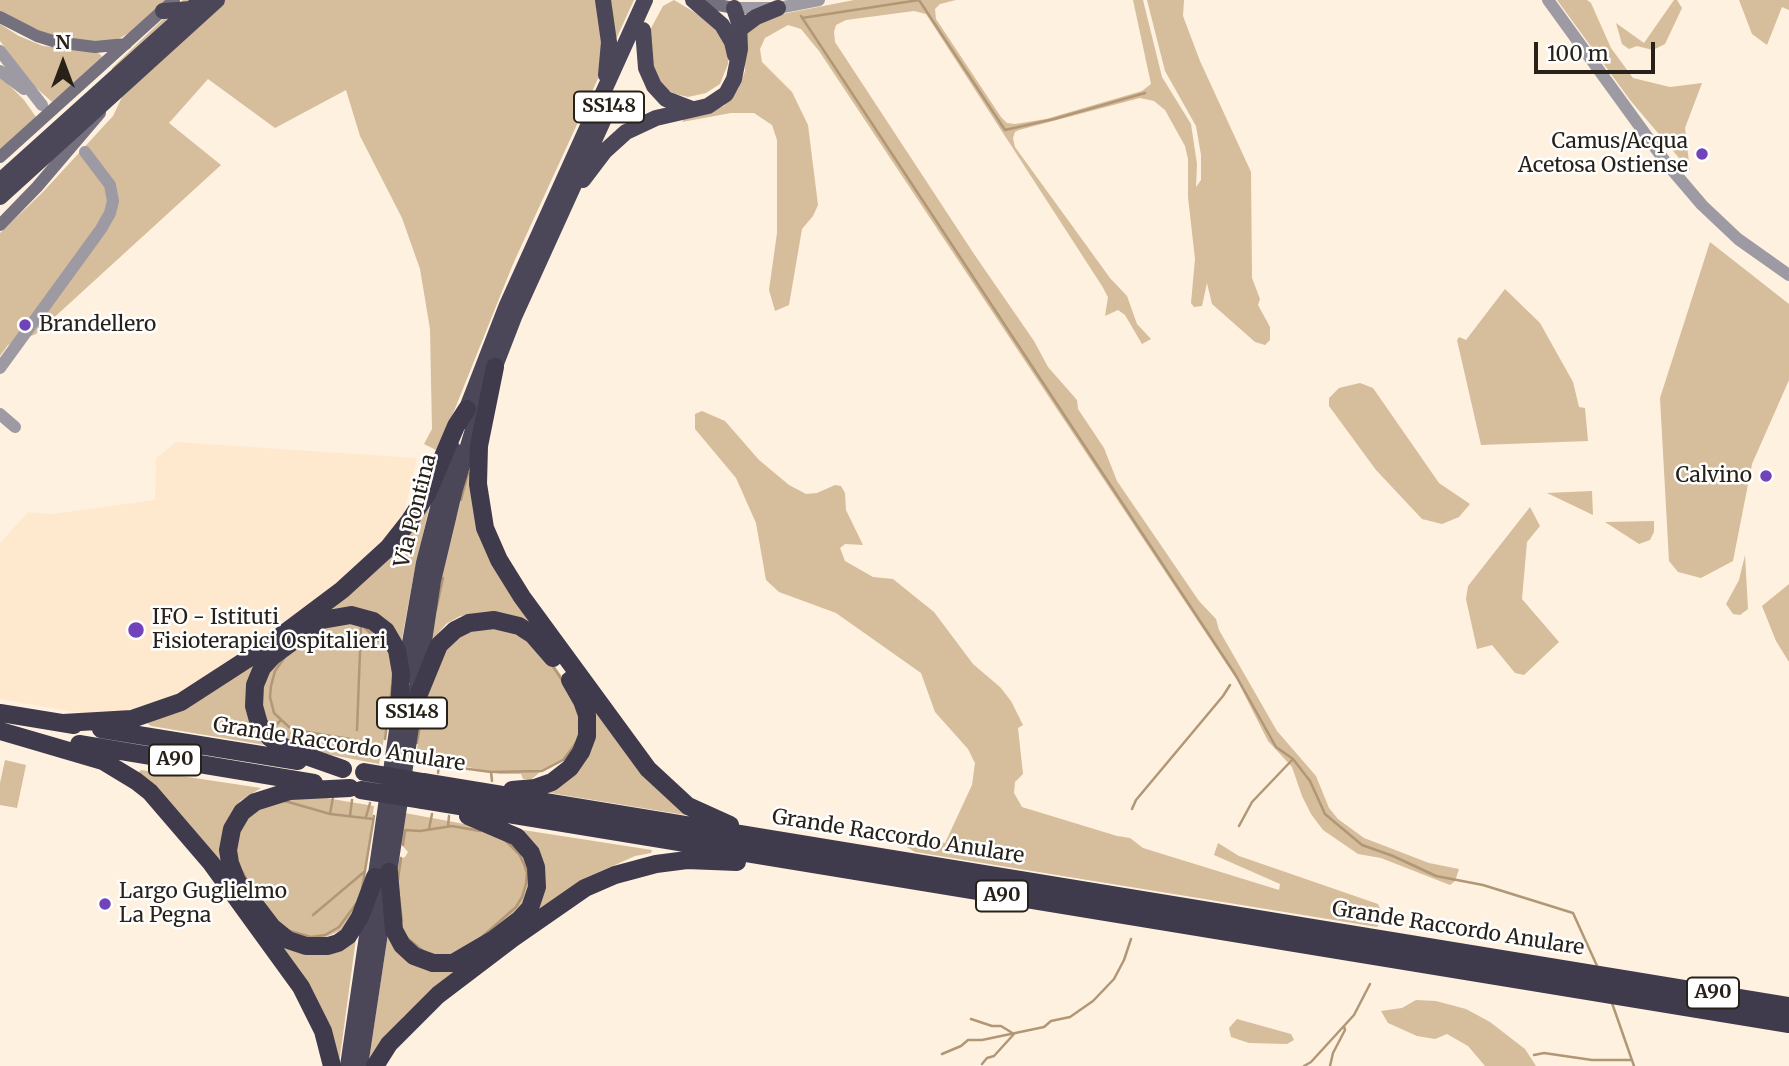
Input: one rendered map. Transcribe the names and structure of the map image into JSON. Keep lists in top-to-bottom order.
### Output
{
  "streets": {
    "highway": [
      "SS148",
      "Via Pontina",
      "Grande Raccordo Anulare",
      "A90"
    ]
  },
  "places": [
    "Camus/Acqua Acetosa Ostiense",
    "Brandellero",
    "Calvino",
    "IFO - Istituti Fisioterapici Ospitalieri",
    "Largo Guglielmo La Pegna"
  ],
  "scale_bar": "100 m",
  "north": "top"
}
